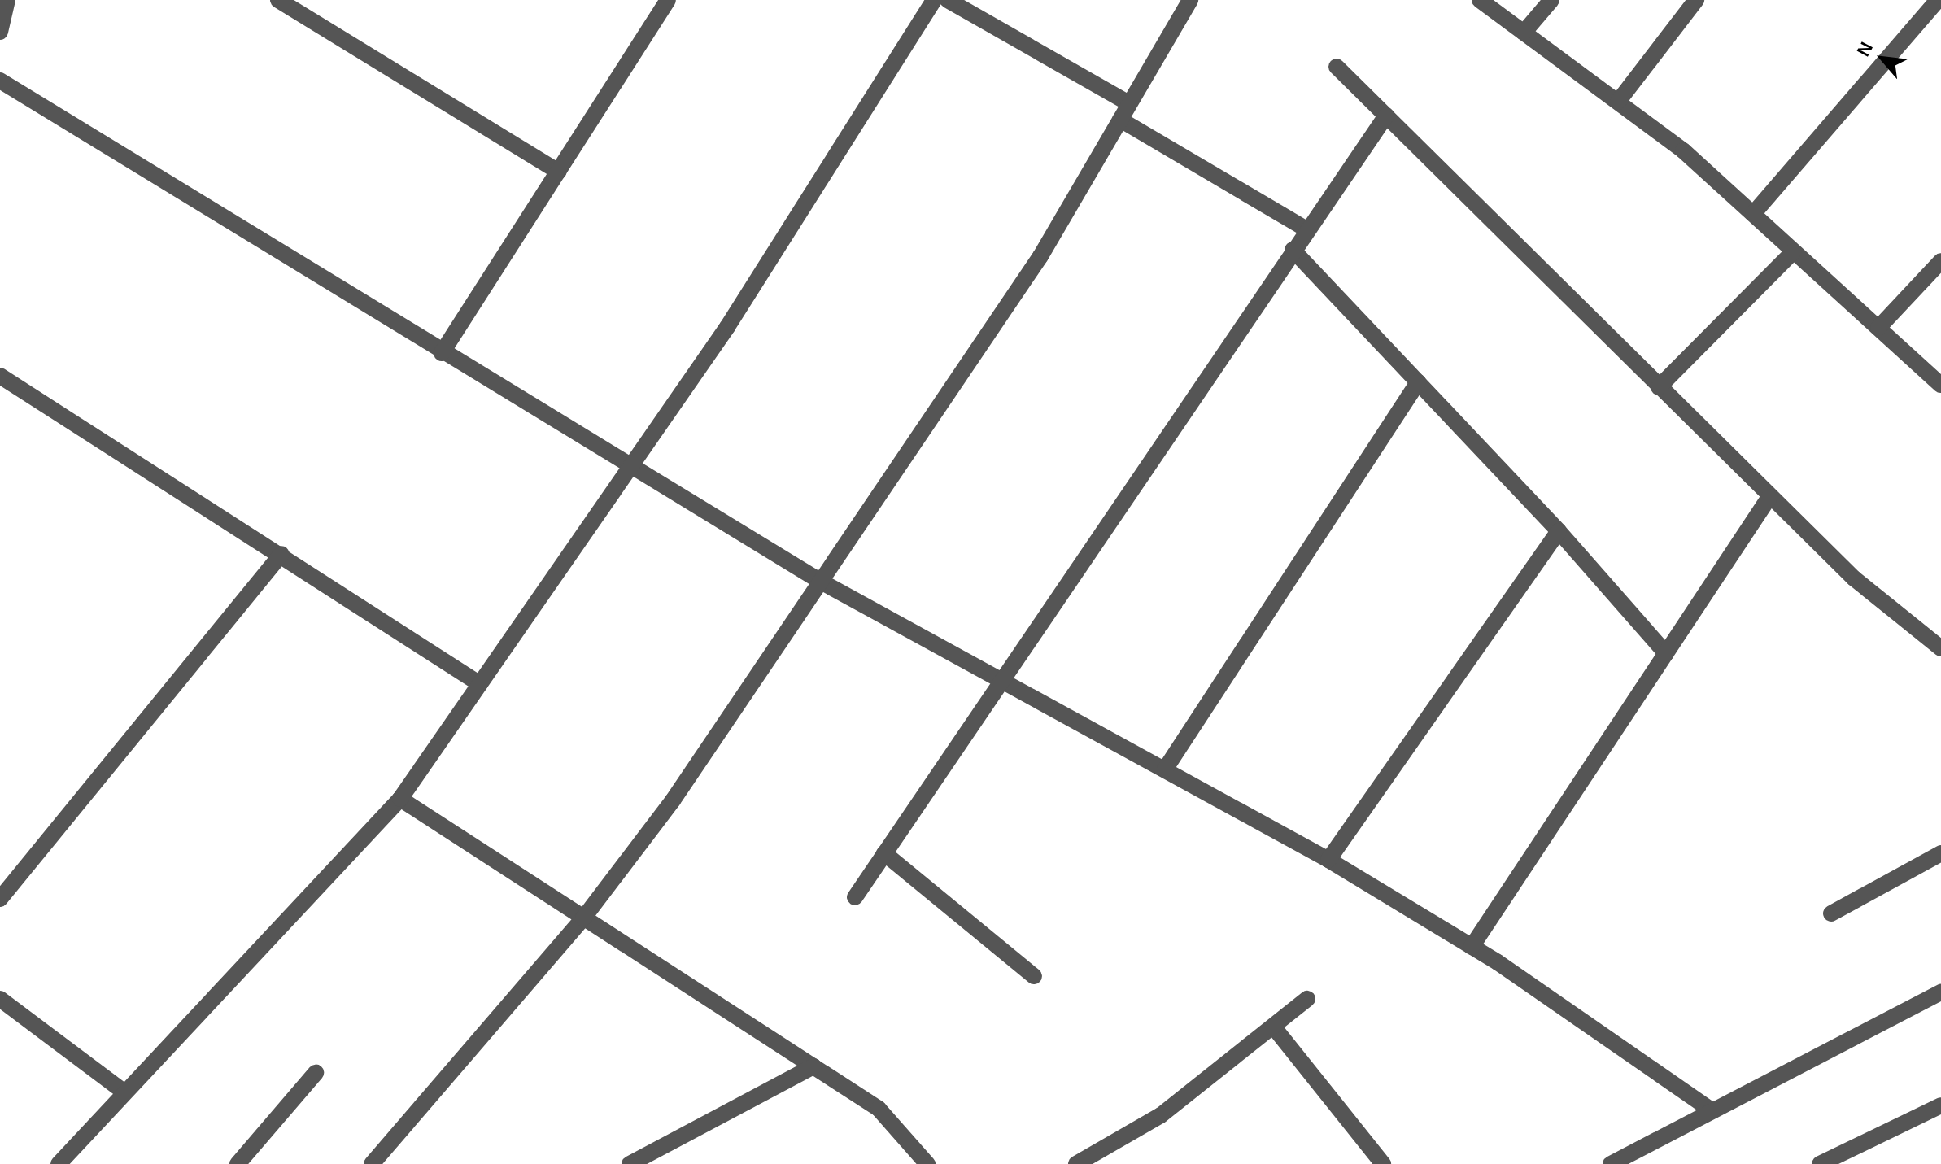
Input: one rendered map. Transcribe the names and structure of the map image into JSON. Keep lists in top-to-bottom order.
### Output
{
  "north": "top left"
}
